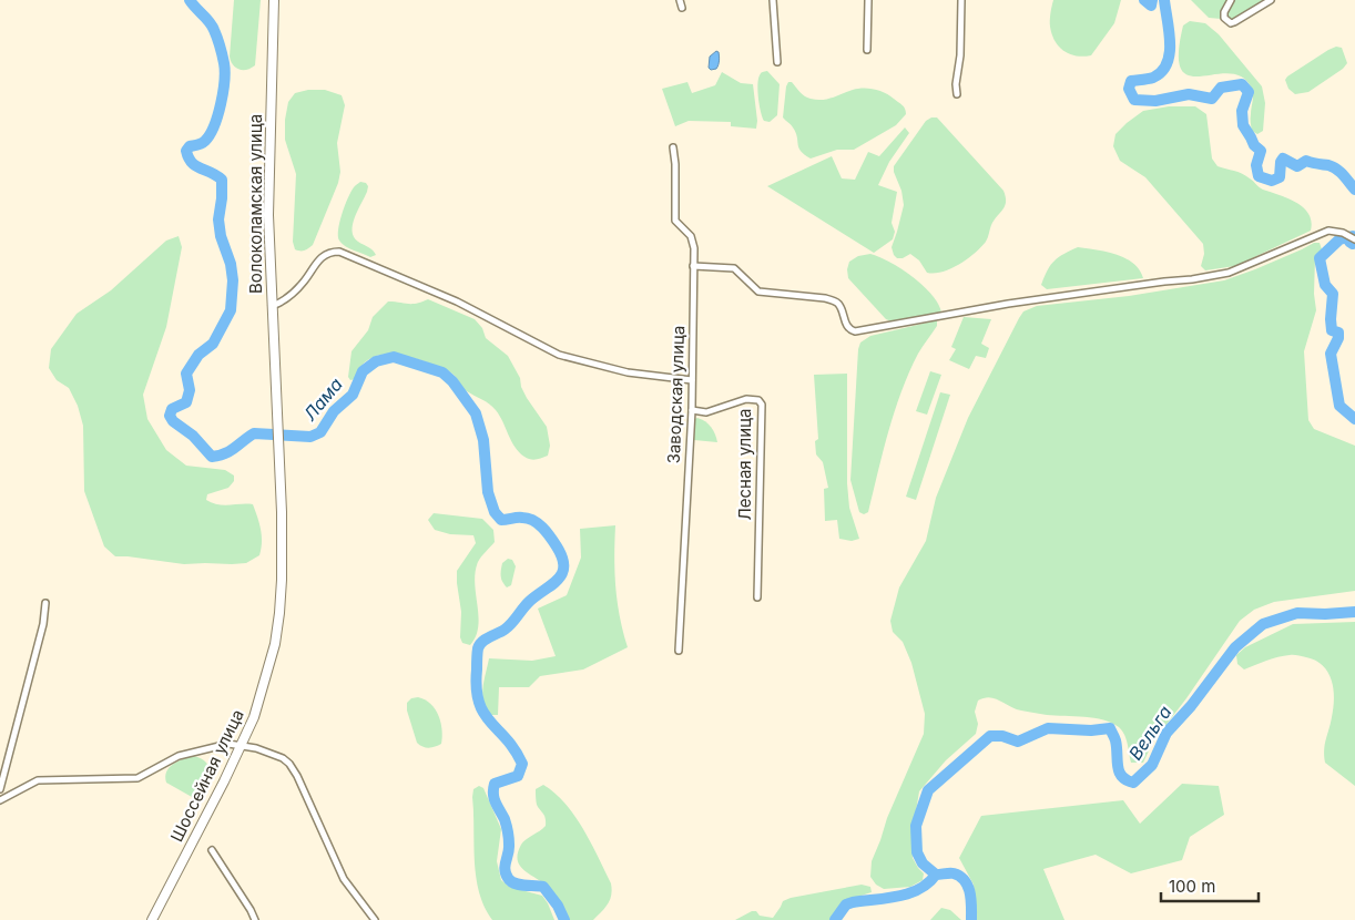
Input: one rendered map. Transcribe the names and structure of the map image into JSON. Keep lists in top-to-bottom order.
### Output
{
  "streets": {
    "main road": ["Волоколамская улица", "Шоссейная улица"],
    "street": ["Заводская улица", "Лесная улица"]
  },
  "crossings": [
    ["Волоколамская улица", "Шоссейная улица"],
    ["Заводская улица", "Лесная улица"]
  ],
  "water": ["Лама", "Вельга"],
  "scale_bar": "100 m"
}
